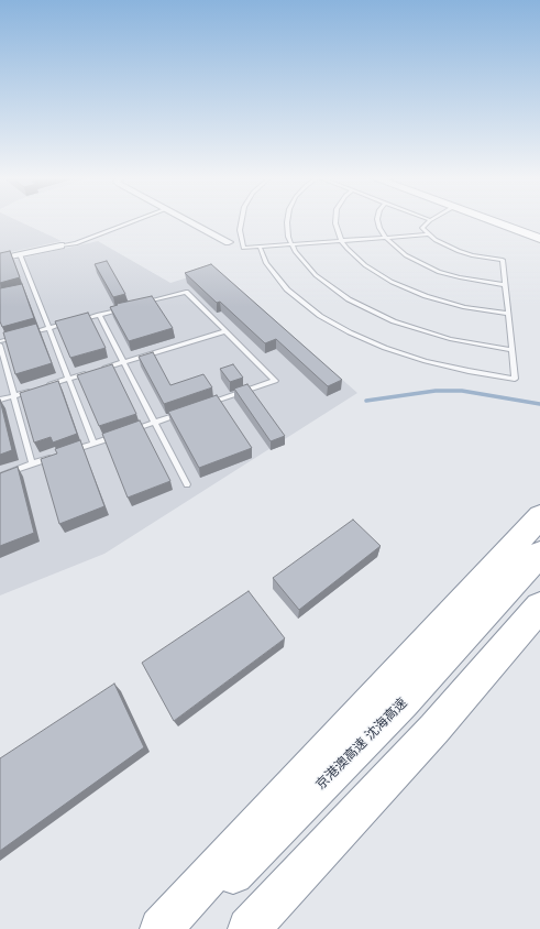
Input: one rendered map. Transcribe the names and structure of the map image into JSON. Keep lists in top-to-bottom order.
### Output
{
  "streets": {
    "highway": ["京港澳高速 沈海高速"]
  }
}
